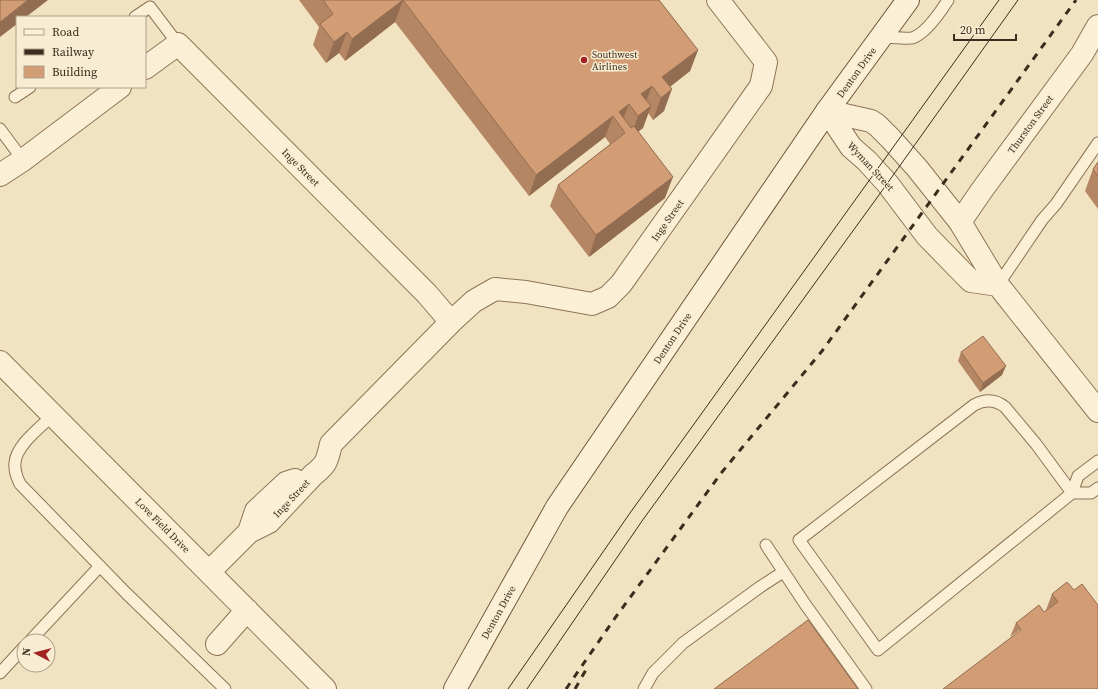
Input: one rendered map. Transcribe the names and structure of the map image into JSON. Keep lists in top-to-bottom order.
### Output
{
  "streets": {
    "street": [
      "Denton Drive",
      "Thurston Street",
      "Wyman Street",
      "Inge Street",
      "Love Field Drive"
    ]
  },
  "crossings": [
    ["Denton Drive", "Wyman Street"],
    ["Inge Street", "Love Field Drive"]
  ],
  "places": ["Southwest Airlines"],
  "legend": ["Road", "Railway", "Building"],
  "scale_bar": "20 m",
  "north": "left"
}
